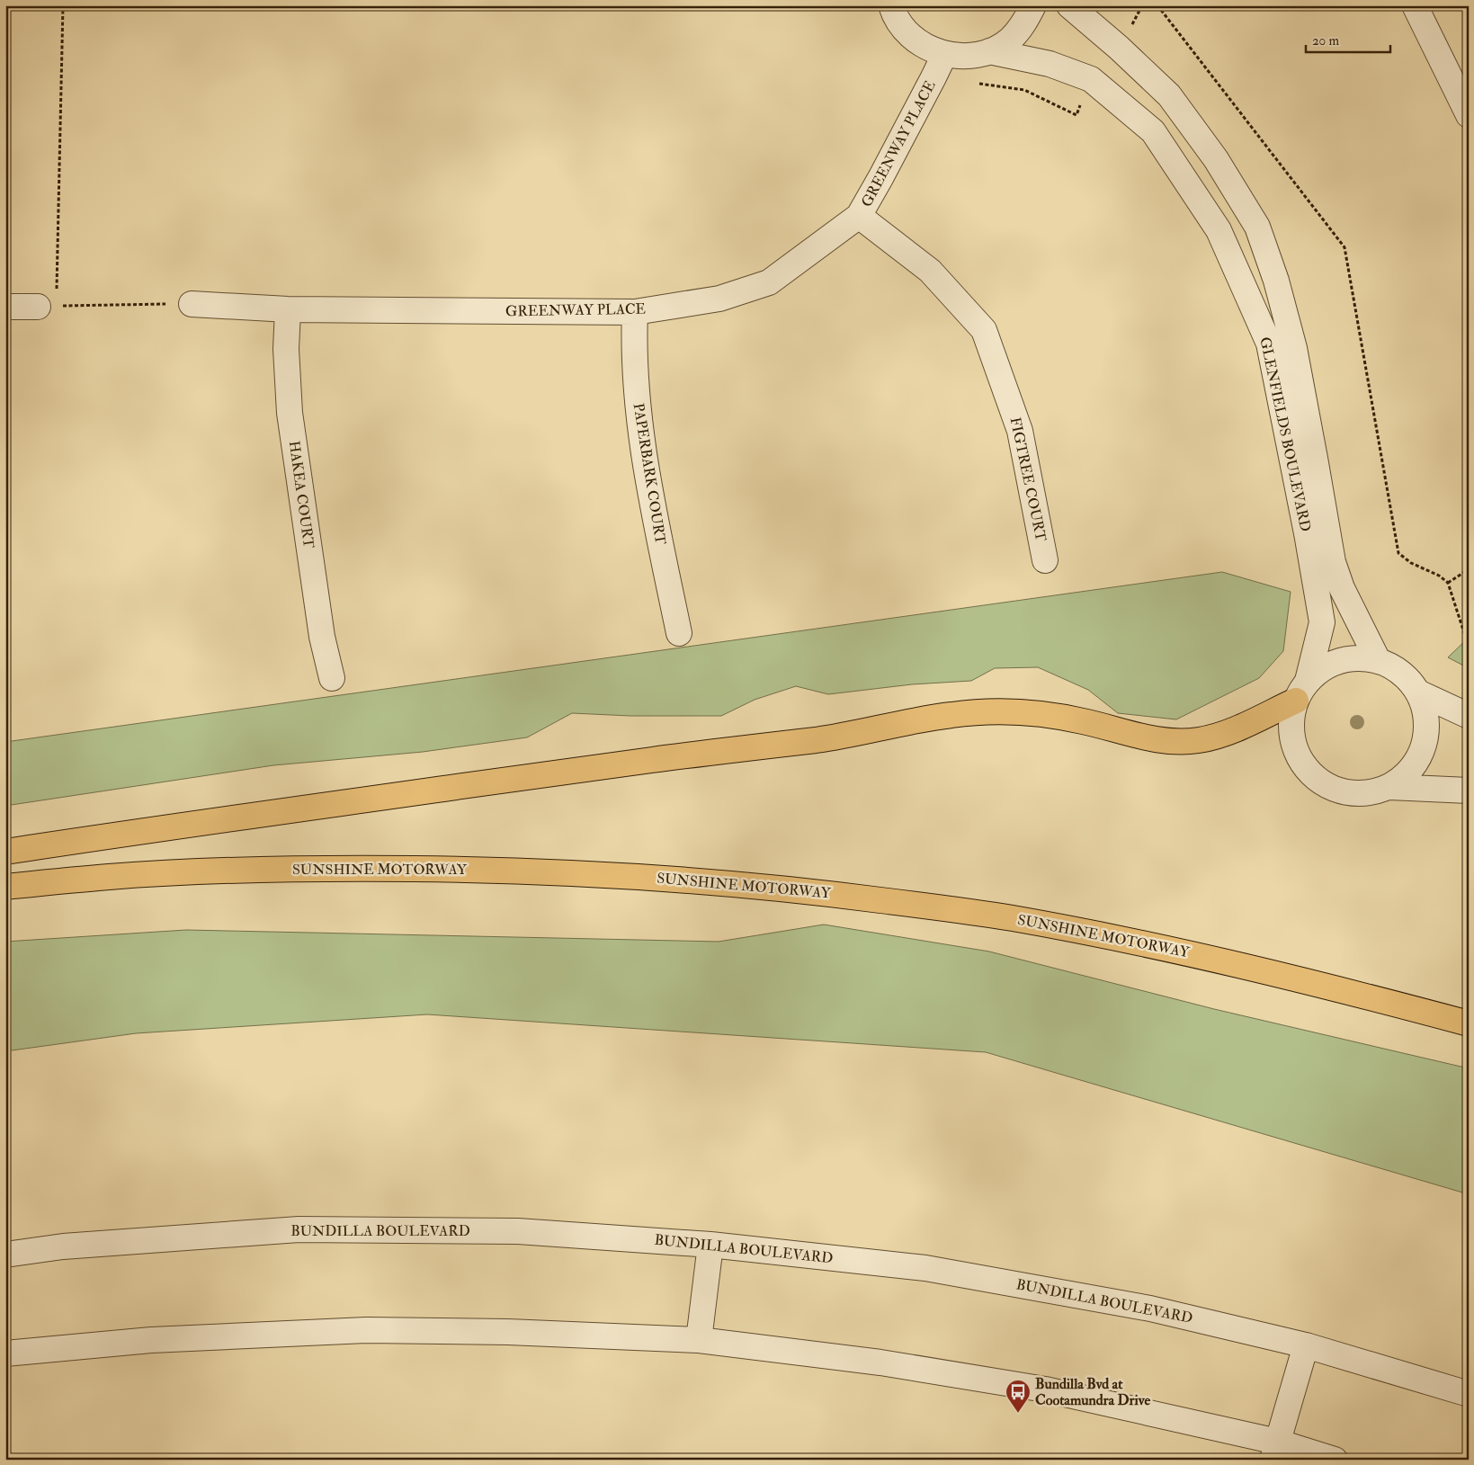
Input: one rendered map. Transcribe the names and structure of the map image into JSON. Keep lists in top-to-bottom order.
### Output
{
  "streets": {
    "highway": ["SUNSHINE MOTORWAY"],
    "street": [
      "GREENWAY PLACE",
      "GLENFIELDS BOULEVARD",
      "PAPERBARK COURT",
      "FIGTREE COURT",
      "HAKEA COURT",
      "BUNDILLA BOULEVARD"
    ]
  },
  "crossings": [
    ["GREENWAY PLACE", "PAPERBARK COURT"],
    ["GREENWAY PLACE", "FIGTREE COURT"],
    ["GREENWAY PLACE", "HAKEA COURT"]
  ],
  "places": {
    "bus stop": ["Bundilla Bvd at Cootamundra Drive"]
  },
  "scale_bar": "20 m"
}
